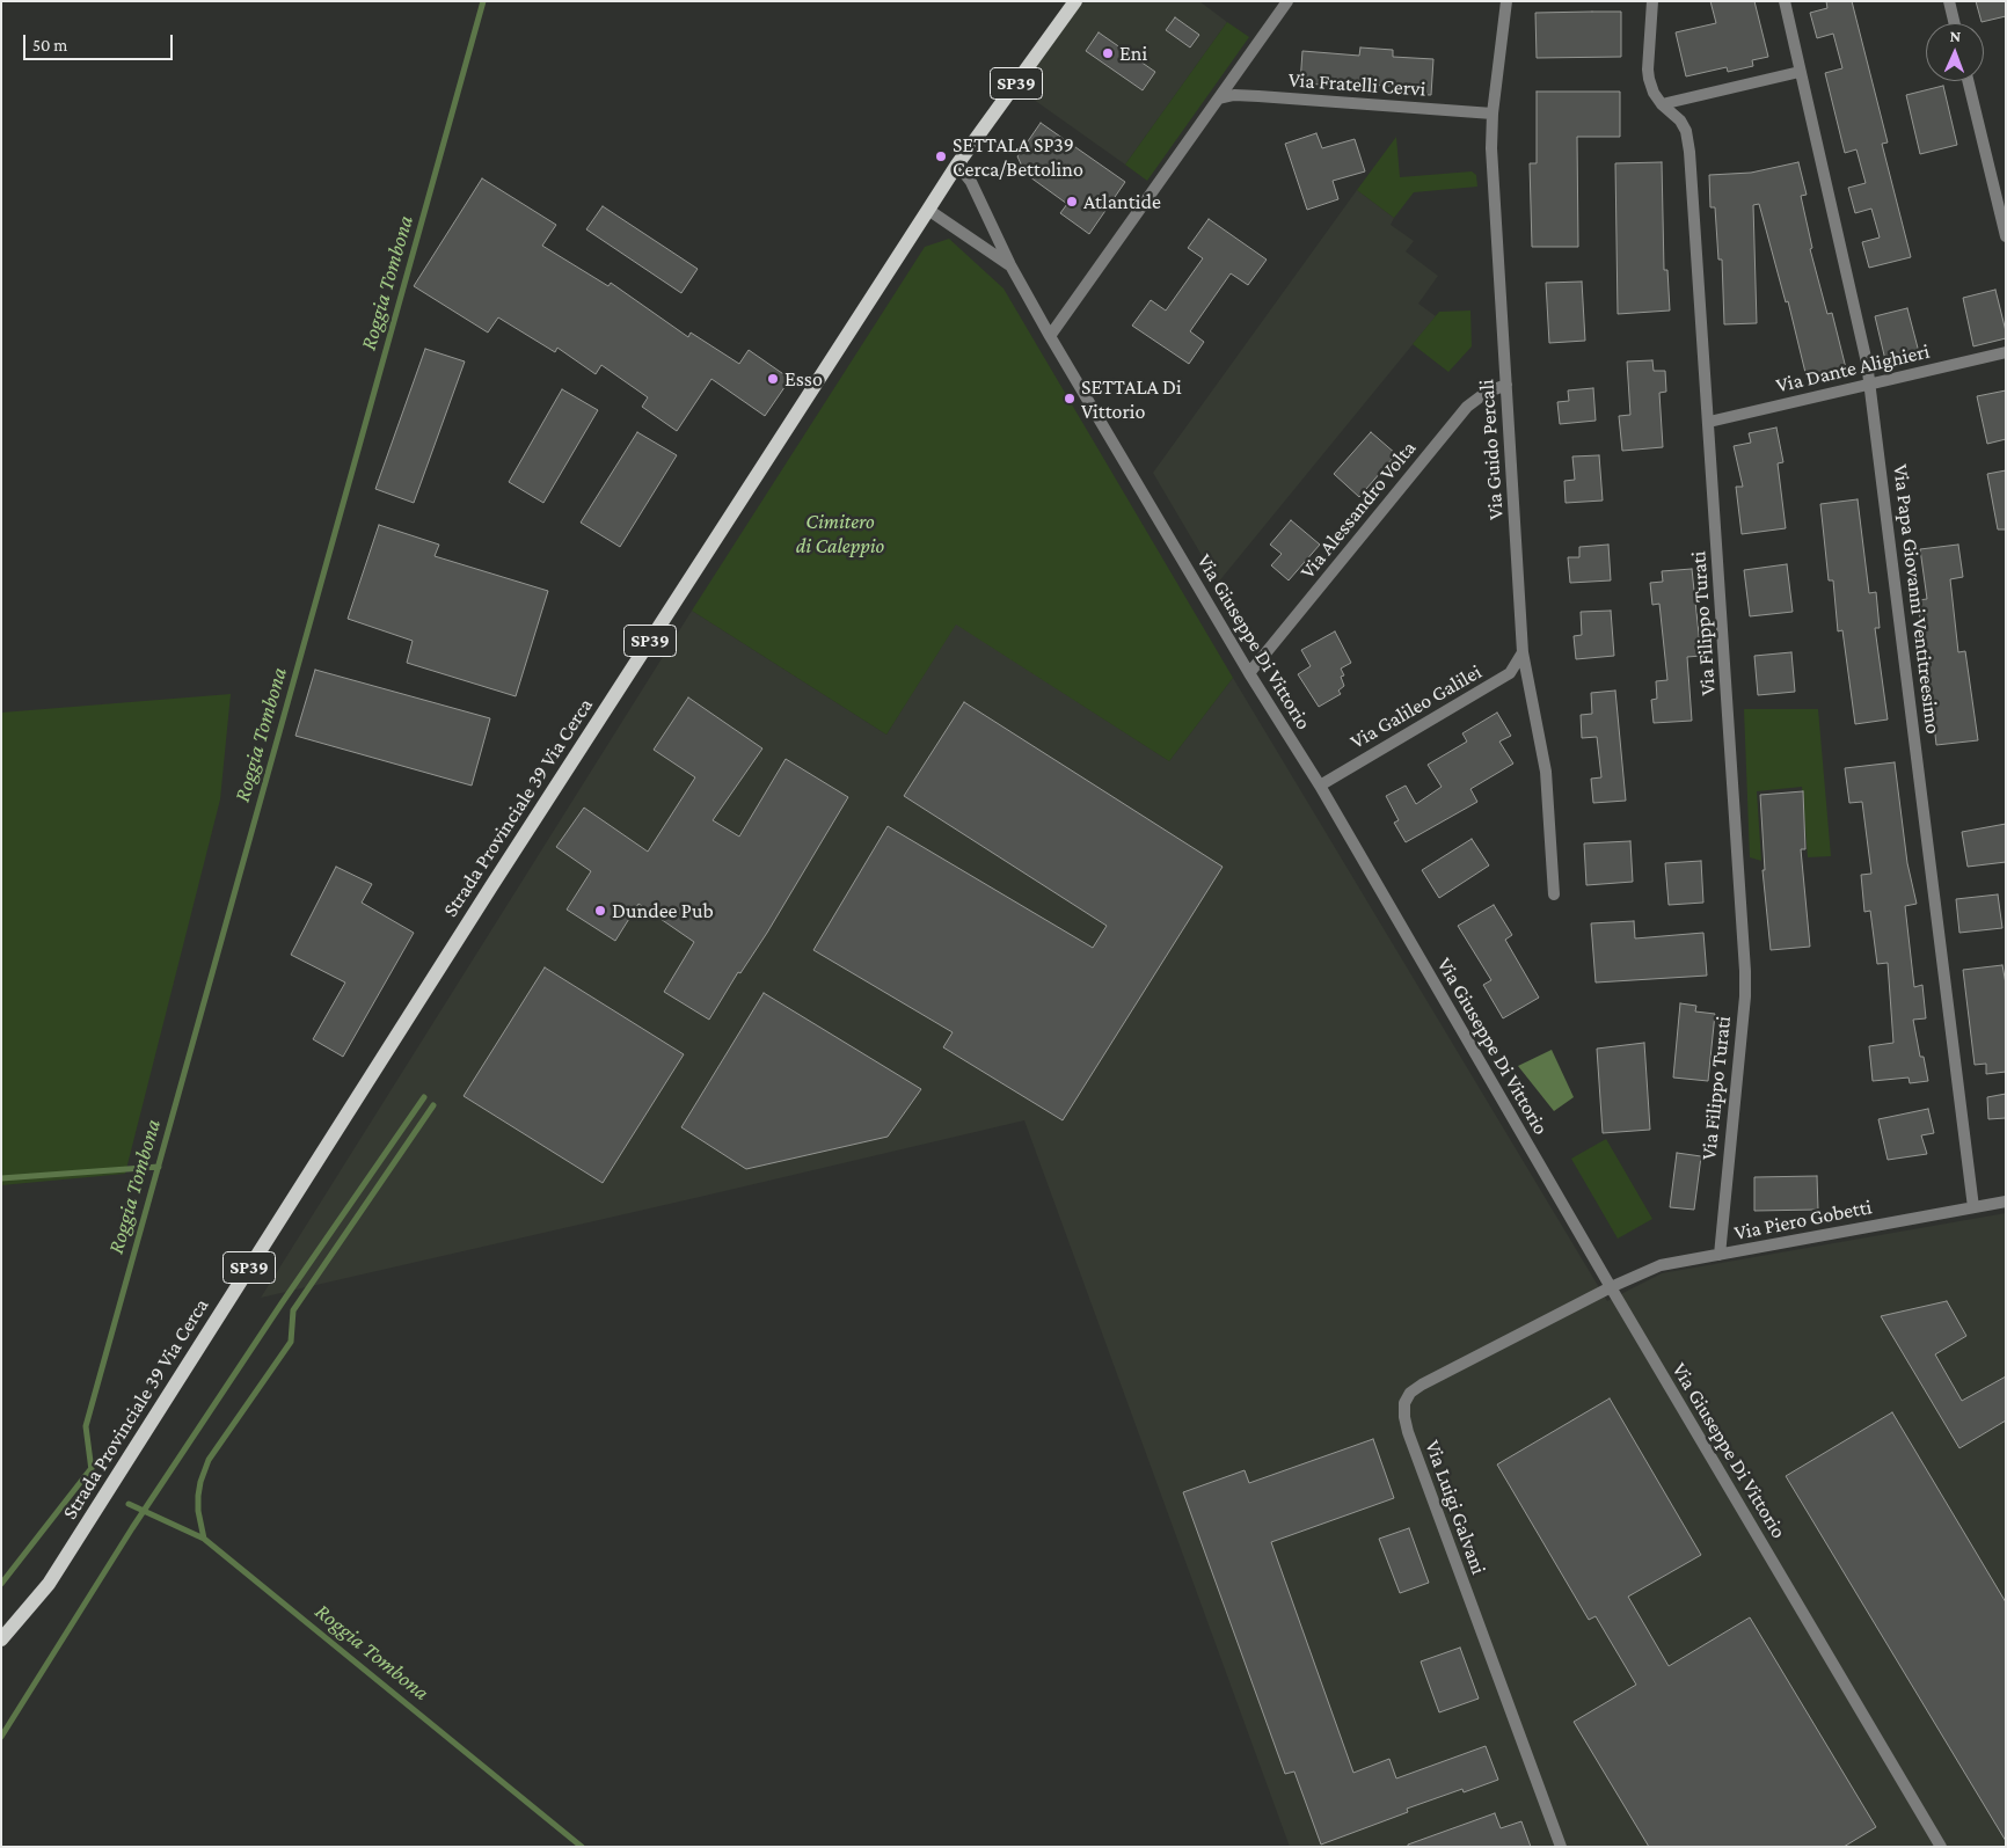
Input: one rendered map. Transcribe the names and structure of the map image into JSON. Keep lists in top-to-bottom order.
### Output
{
  "streets": {
    "main road": ["SP39", "Strada Provinciale 39 Via Cerca"],
    "street": [
      "Via Fratelli Cervi",
      "Via Dante Alighieri",
      "Via Guido Percali",
      "Via Alessandro Volta",
      "Via Papa Giovanni Ventitreesimo",
      "Via Filippo Turati",
      "Via Giuseppe Di Vittorio",
      "Via Galileo Galilei",
      "Via Piero Gobetti",
      "Via Luigi Galvani"
    ]
  },
  "crossings": [
    ["Via Fratelli Cervi", "Via Guido Percali"],
    ["Via Dante Alighieri", "Via Papa Giovanni Ventitreesimo"],
    ["Via Dante Alighieri", "Via Filippo Turati"],
    ["Via Guido Percali", "Via Alessandro Volta"],
    ["Via Guido Percali", "Via Galileo Galilei"],
    ["Via Alessandro Volta", "Via Giuseppe Di Vittorio"],
    ["Via Papa Giovanni Ventitreesimo", "Via Piero Gobetti"],
    ["Via Filippo Turati", "Via Piero Gobetti"],
    ["Via Giuseppe Di Vittorio", "Via Galileo Galilei"],
    ["Via Giuseppe Di Vittorio", "Strada Provinciale 39 Via Cerca"],
    ["Via Giuseppe Di Vittorio", "Via Piero Gobetti"],
    ["Via Giuseppe Di Vittorio", "Via Luigi Galvani"],
    ["Via Piero Gobetti", "Via Luigi Galvani"]
  ],
  "water": ["Roggia Tombona"],
  "parks": ["Cimitero di Caleppio"],
  "places": [
    "Eni",
    "SETTALA SP39 Cerca/Bettolino",
    "Atlantide",
    "Esso",
    "SETTALA Di Vittorio",
    "Dundee Pub"
  ],
  "scale_bar": "50 m",
  "north": "top"
}
